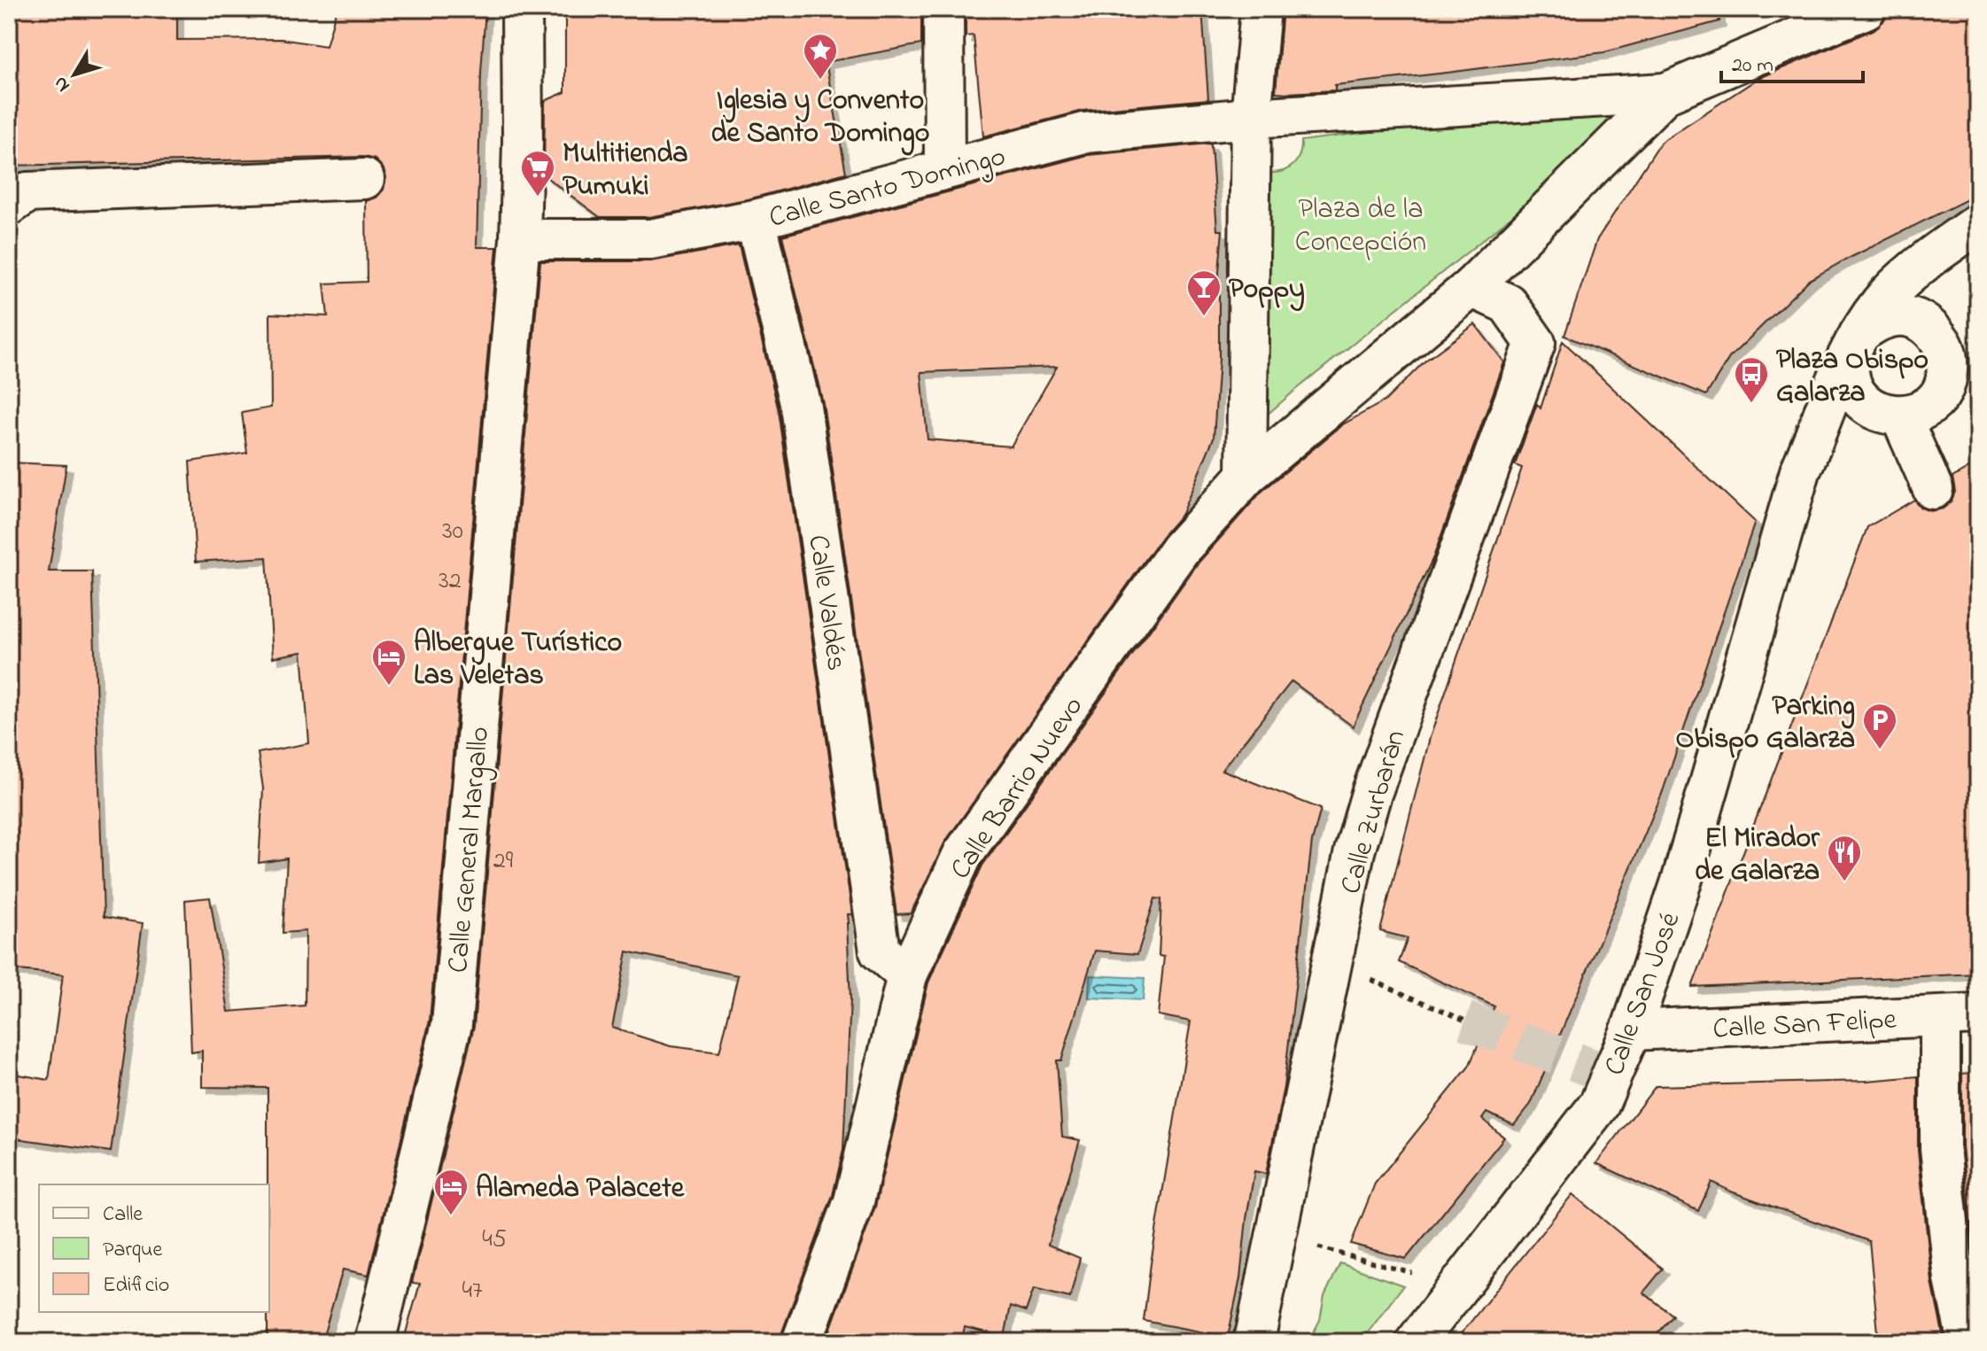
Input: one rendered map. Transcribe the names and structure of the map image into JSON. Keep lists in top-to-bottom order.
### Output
{
  "streets": {
    "street": [
      "Calle Santo Domingo",
      "Calle Valdés",
      "Calle Barrio Nuevo",
      "Calle Zurbarán",
      "Calle General Margallo",
      "Calle San José",
      "Calle San Felipe"
    ]
  },
  "crossings": [
    ["Calle Santo Domingo", "Calle Valdés"],
    ["Calle Santo Domingo", "Calle General Margallo"],
    ["Calle Valdés", "Calle Barrio Nuevo"],
    ["Calle San José", "Calle San Felipe"]
  ],
  "parks": ["Plaza de la Concepción"],
  "places": {
    "place": ["Iglesia y Convento de Santo Domingo"],
    "supermarket": ["Multitienda Pumuki"],
    "bar": ["Poppy"],
    "bus stop": ["Plaza Obispo Galarza"],
    "hotel": ["Albergue Turístico Las Veletas", "Alameda Palacete"],
    "parking": ["Parking Obispo Galarza"],
    "restaurant": ["El Mirador de Galarza"]
  },
  "house_numbers": [
    "30",
    "32",
    "29",
    "45",
    "47"
  ],
  "legend": ["Calle", "Parque", "Edificio"],
  "scale_bar": "20 m",
  "north": "bottom left"
}
